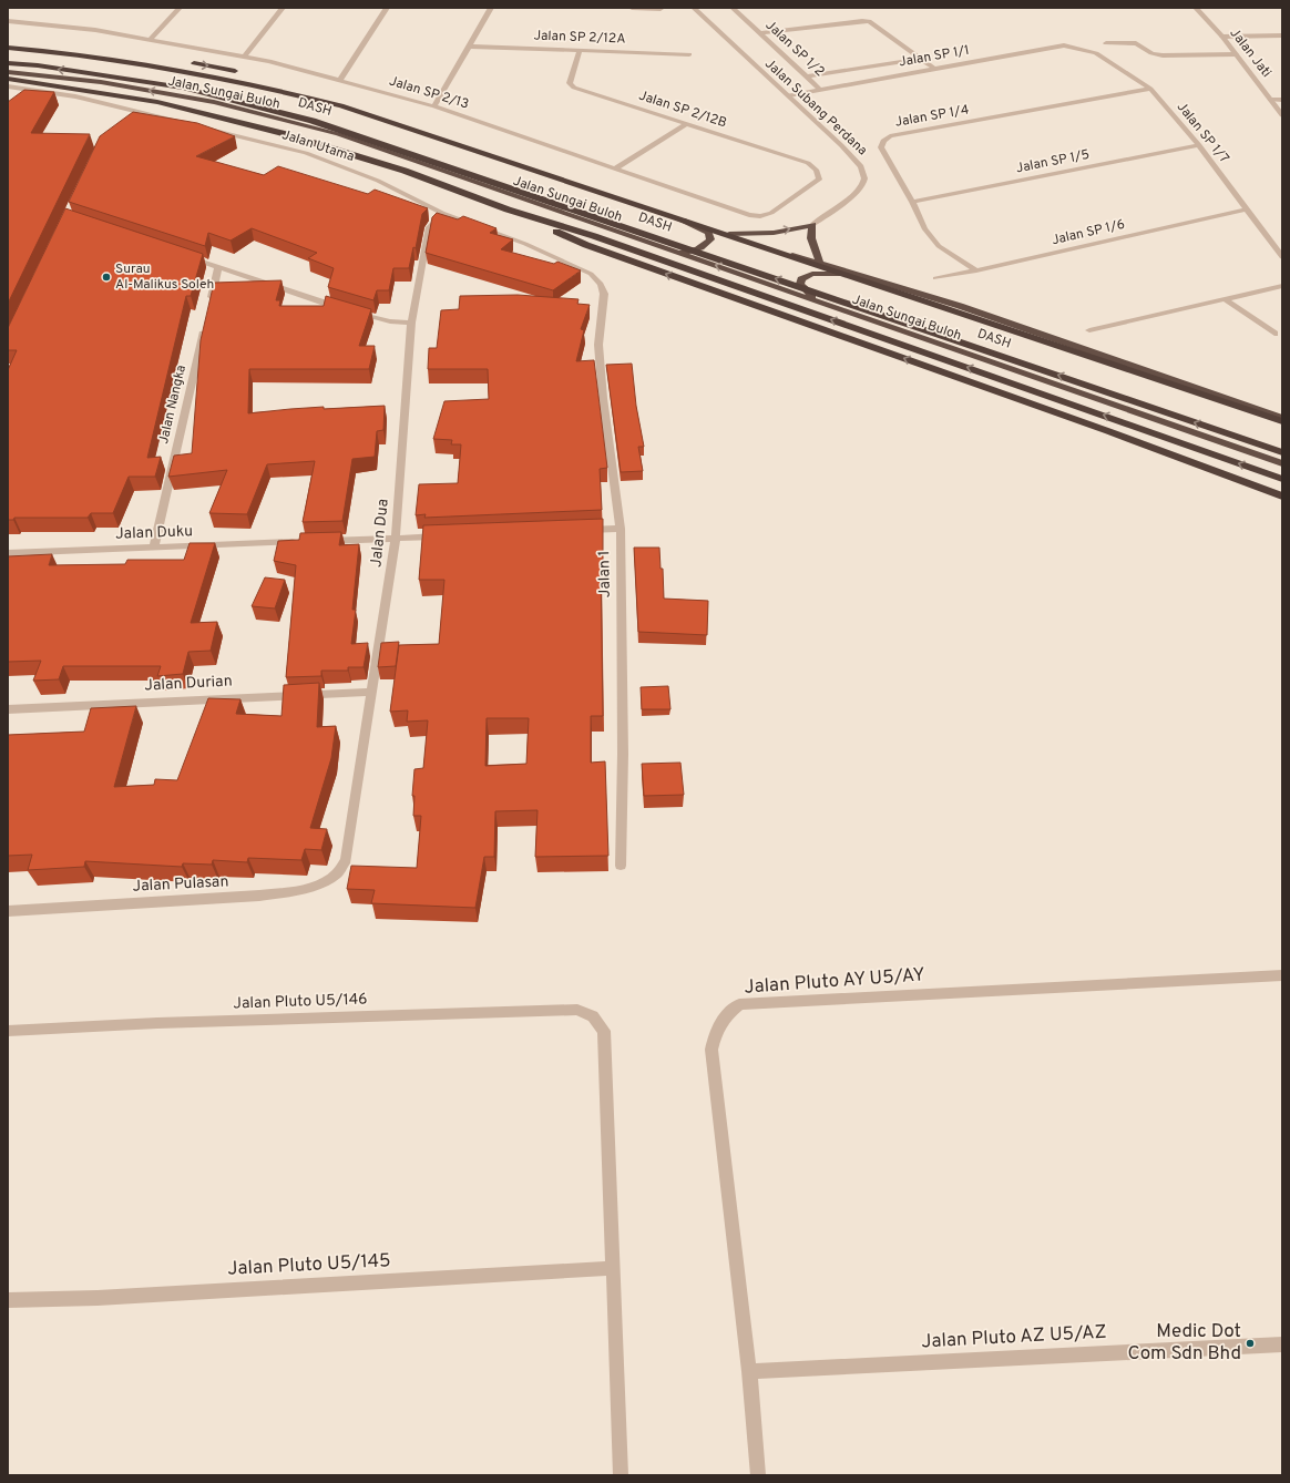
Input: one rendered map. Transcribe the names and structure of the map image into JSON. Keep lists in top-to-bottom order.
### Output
{
  "streets": {
    "highway": ["Jalan Sungai Buloh", "DASH"],
    "street": [
      "Jalan SP 2/12A",
      "Jalan SP 1/2",
      "Jalan Jati",
      "Jalan SP 1/1",
      "Jalan SP 2/13",
      "Jalan Subang Perdana",
      "Jalan SP 2/12B",
      "Jalan SP 1/4",
      "Jalan SP 1/7",
      "Jalan Utama",
      "Jalan SP 1/5",
      "Jalan SP 1/6",
      "Jalan Nangka",
      "Jalan Duku",
      "Jalan Dua",
      "Jalan 1",
      "Jalan Durian",
      "Jalan Pulasan",
      "Jalan Pluto AY U5/AY",
      "Jalan Pluto U5/146",
      "Jalan Pluto U5/145",
      "Jalan Pluto AZ U5/AZ"
    ]
  },
  "crossings": [
    ["Jalan SP 2/12A", "Jalan SP 2/12B"],
    ["Jalan SP 1/2", "Jalan SP 1/1"],
    ["Jalan SP 1/1", "Jalan Subang Perdana"],
    ["Jalan SP 1/1", "Jalan SP 1/7"],
    ["Jalan Sungai Buloh", "DASH"],
    ["Jalan SP 2/13", "Jalan SP 2/12B"],
    ["Jalan SP 1/4", "Jalan SP 1/7"],
    ["Jalan SP 1/4", "Jalan SP 1/5"],
    ["Jalan SP 1/4", "Jalan SP 1/6"],
    ["Jalan SP 1/7", "Jalan SP 1/5"],
    ["Jalan SP 1/7", "Jalan SP 1/6"],
    ["Jalan Utama", "Jalan Dua"],
    ["Jalan Utama", "Jalan 1"],
    ["Jalan Nangka", "Jalan Duku"],
    ["Jalan Dua", "Jalan Durian"],
    ["Jalan Dua", "Jalan Pulasan"],
    ["Jalan Pluto AY U5/AY", "Jalan Pluto AZ U5/AZ"],
    ["Jalan Pluto U5/146", "Jalan Pluto U5/145"]
  ],
  "places": ["Surau Al-Malikus Soleh", "Medic Dot Com Sdn Bhd"]
}
